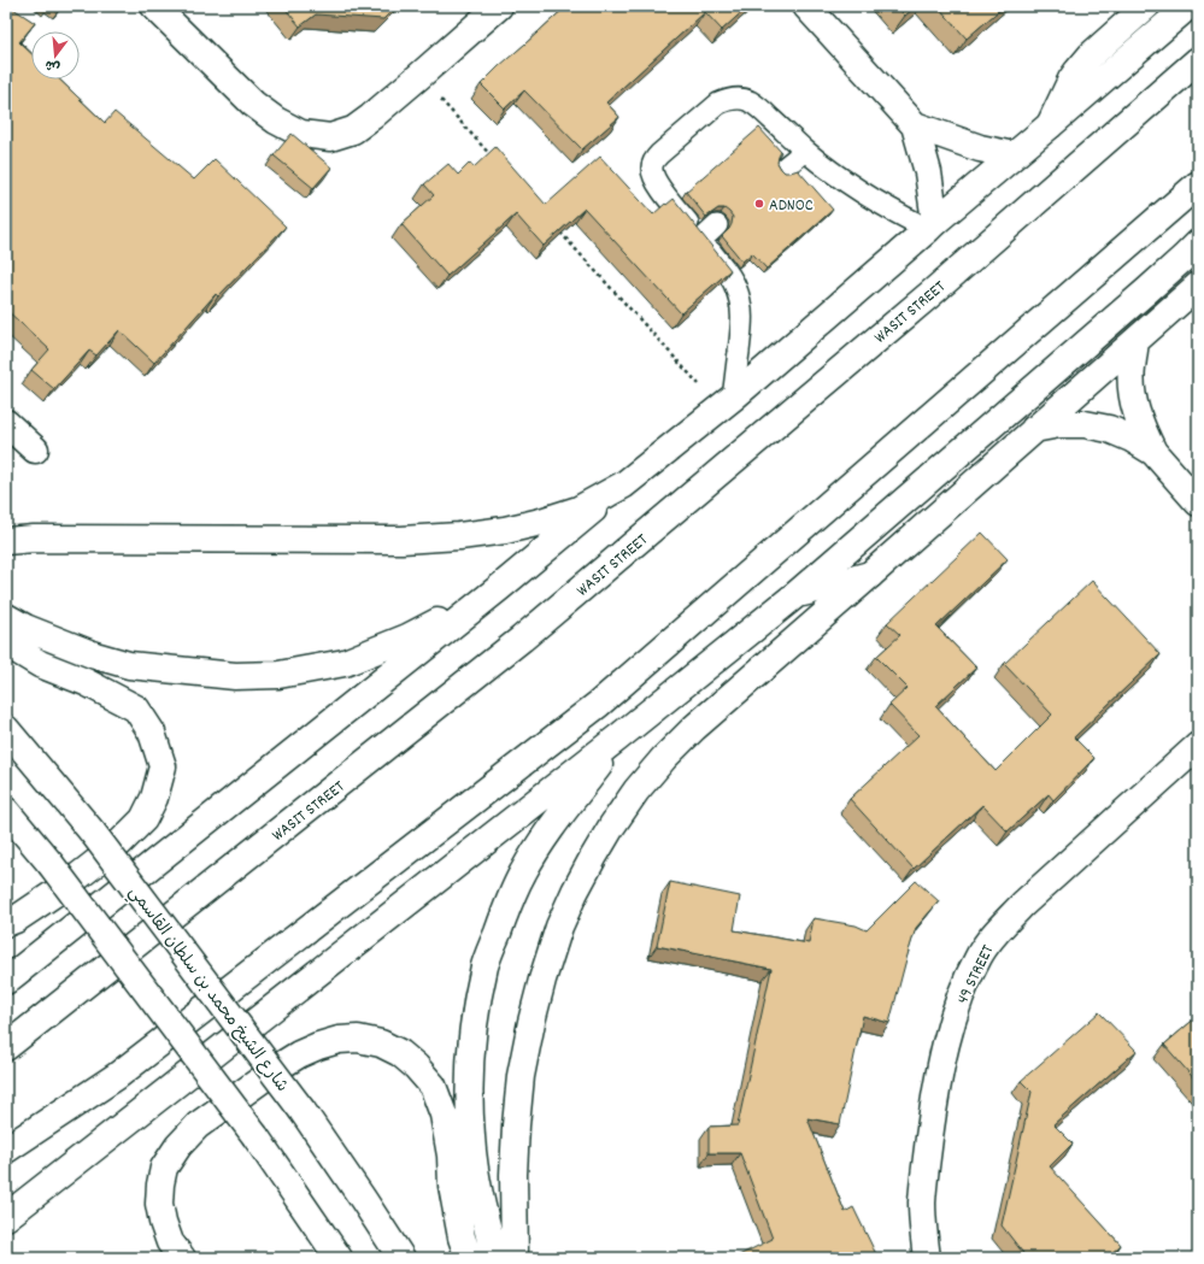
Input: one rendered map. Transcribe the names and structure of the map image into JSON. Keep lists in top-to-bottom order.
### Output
{
  "streets": {
    "main road": ["WASIT STREET", "49 STREET", "شارع الشيخ محمد بن سلطان القاسمي"]
  },
  "places": ["ADNOC"],
  "north": "bottom"
}
